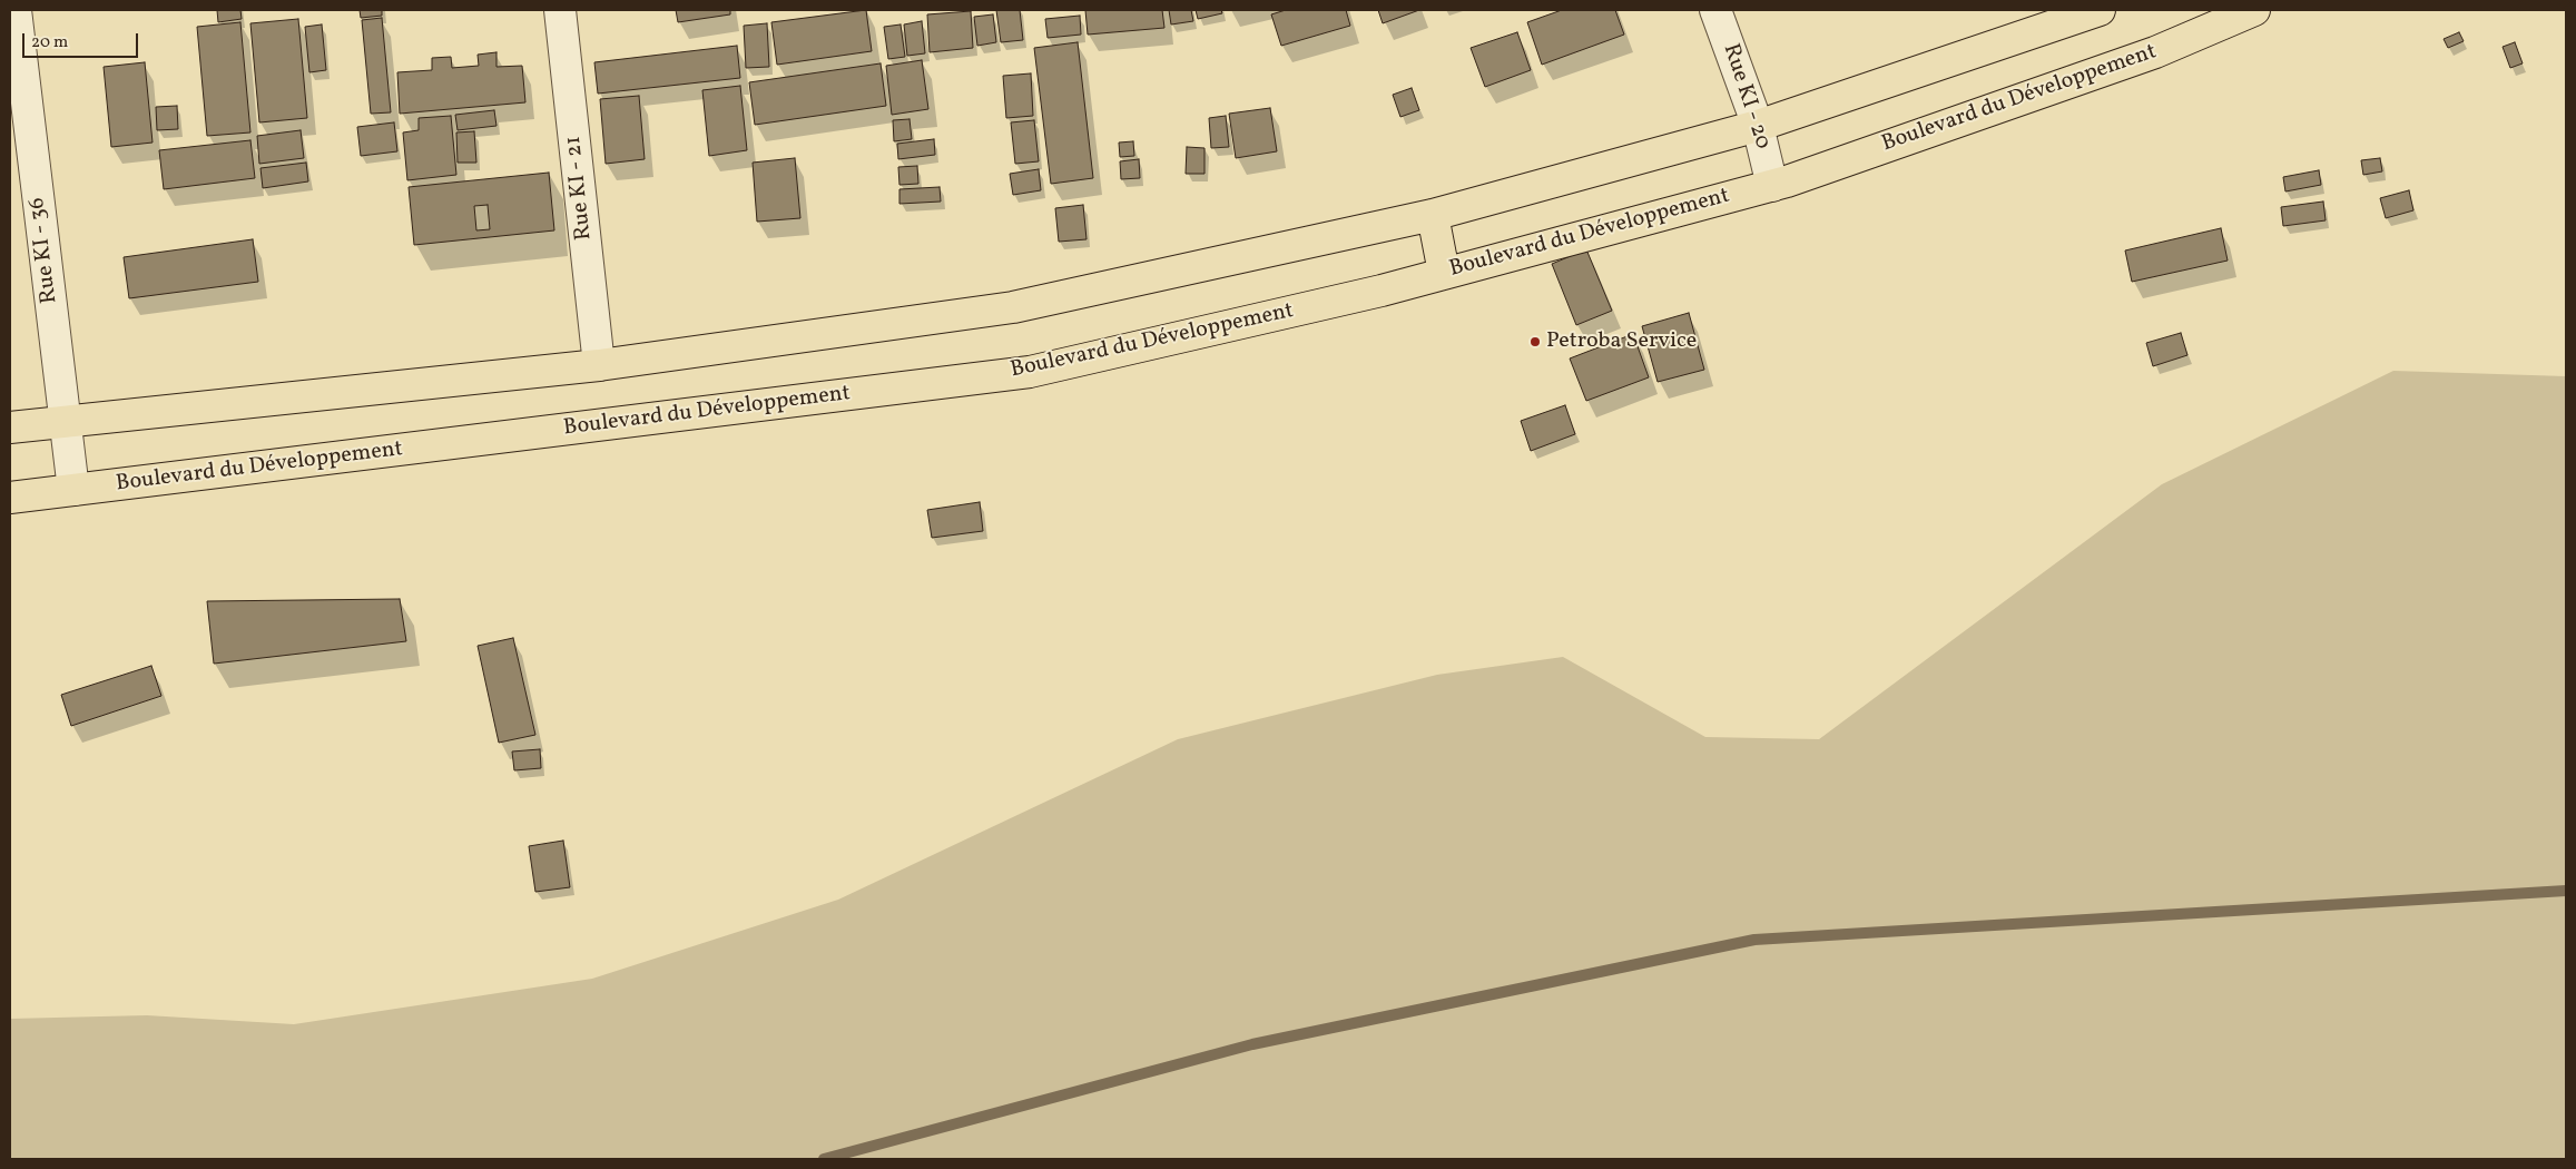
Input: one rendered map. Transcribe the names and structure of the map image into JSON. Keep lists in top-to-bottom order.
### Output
{
  "streets": {
    "highway": ["Boulevard du Développement"],
    "street": ["Rue KI - 20", "Rue KI - 21", "Rue KI - 36"]
  },
  "crossings": [
    ["Rue KI - 20", "Boulevard du Développement"],
    ["Boulevard du Développement", "Rue KI - 36"]
  ],
  "places": ["Petroba Service"],
  "scale_bar": "20 m"
}
